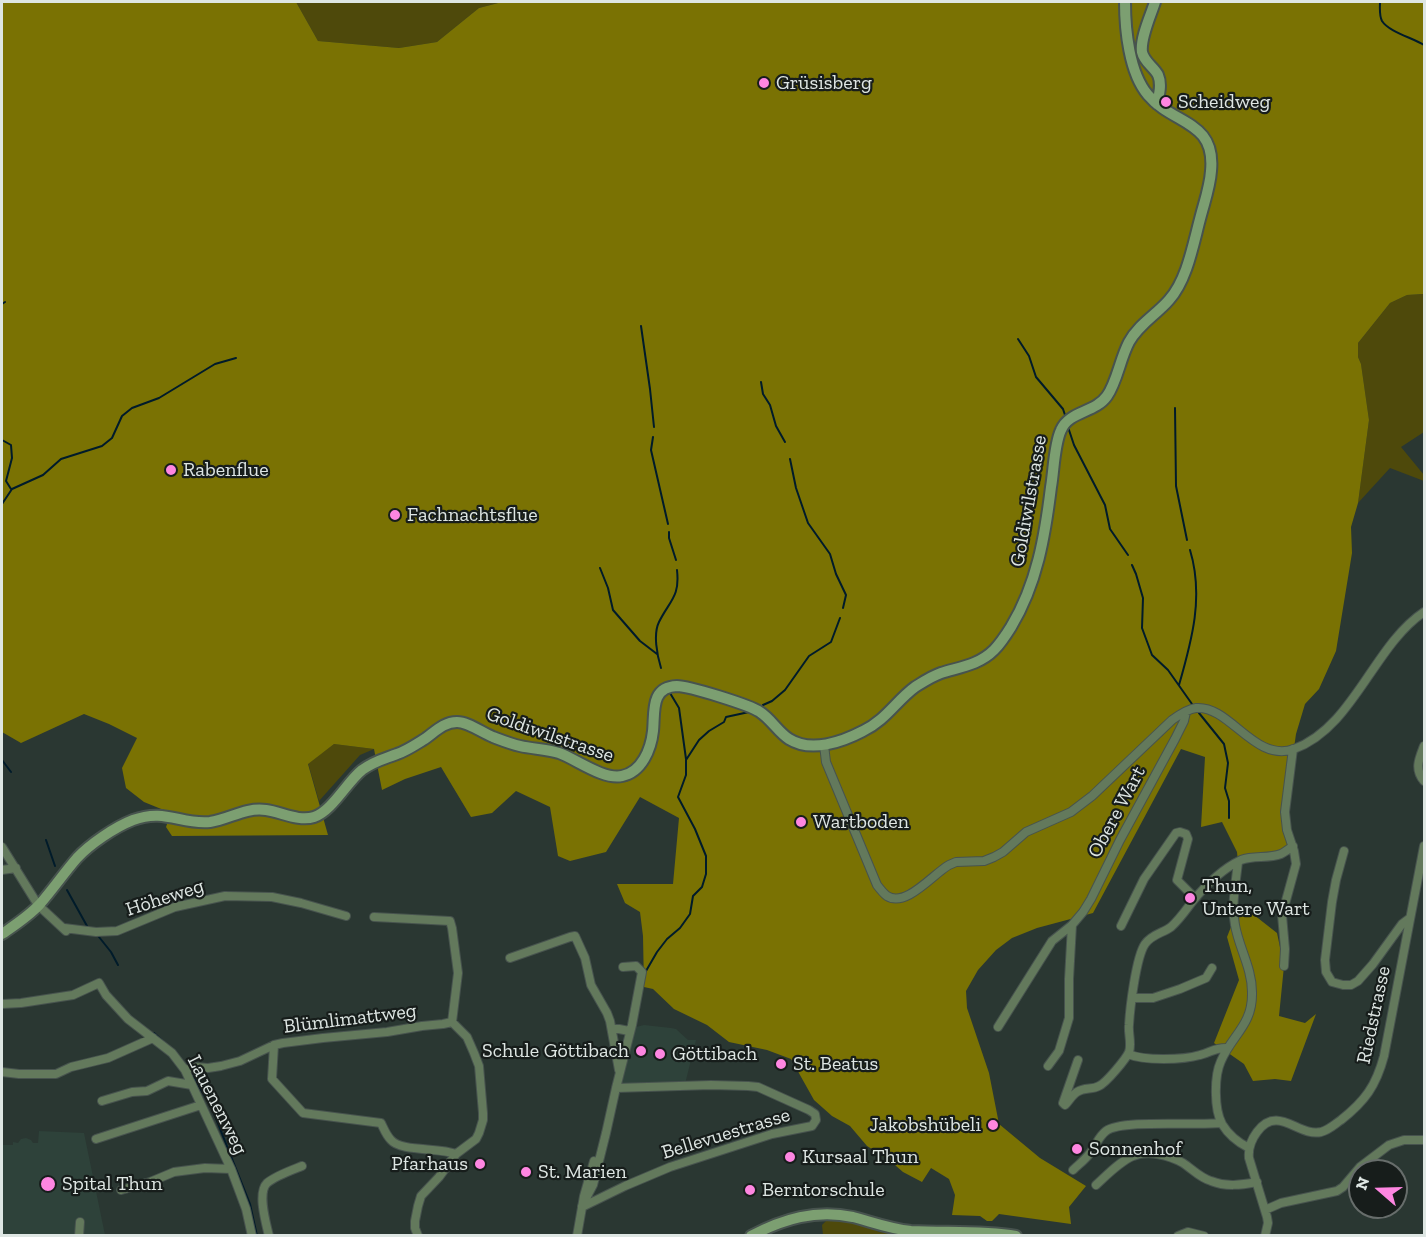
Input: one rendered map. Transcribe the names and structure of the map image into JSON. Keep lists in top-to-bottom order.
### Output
{
  "streets": {
    "street": [
      "Goldiwilstrasse",
      "Obere Wart",
      "Höheweg",
      "Riedstrasse",
      "Blümlimattweg",
      "Lauenenweg",
      "Bellevuestrasse"
    ]
  },
  "crossings": [
    ["Goldiwilstrasse", "Höheweg"],
    ["Blümlimattweg", "Lauenenweg"]
  ],
  "places": [
    "Grüsisberg",
    "Scheidweg",
    "Rabenflue",
    "Fachnachtsflue",
    "Wartboden",
    "Thun, Untere Wart",
    "Schule Göttibach",
    "Göttibach",
    "St. Beatus",
    "Jakobshübeli",
    "Sonnenhof",
    "Kursaal Thun",
    "Pfarhaus",
    "St. Marien",
    "Spital Thun",
    "Berntorschule"
  ],
  "north": "left"
}
